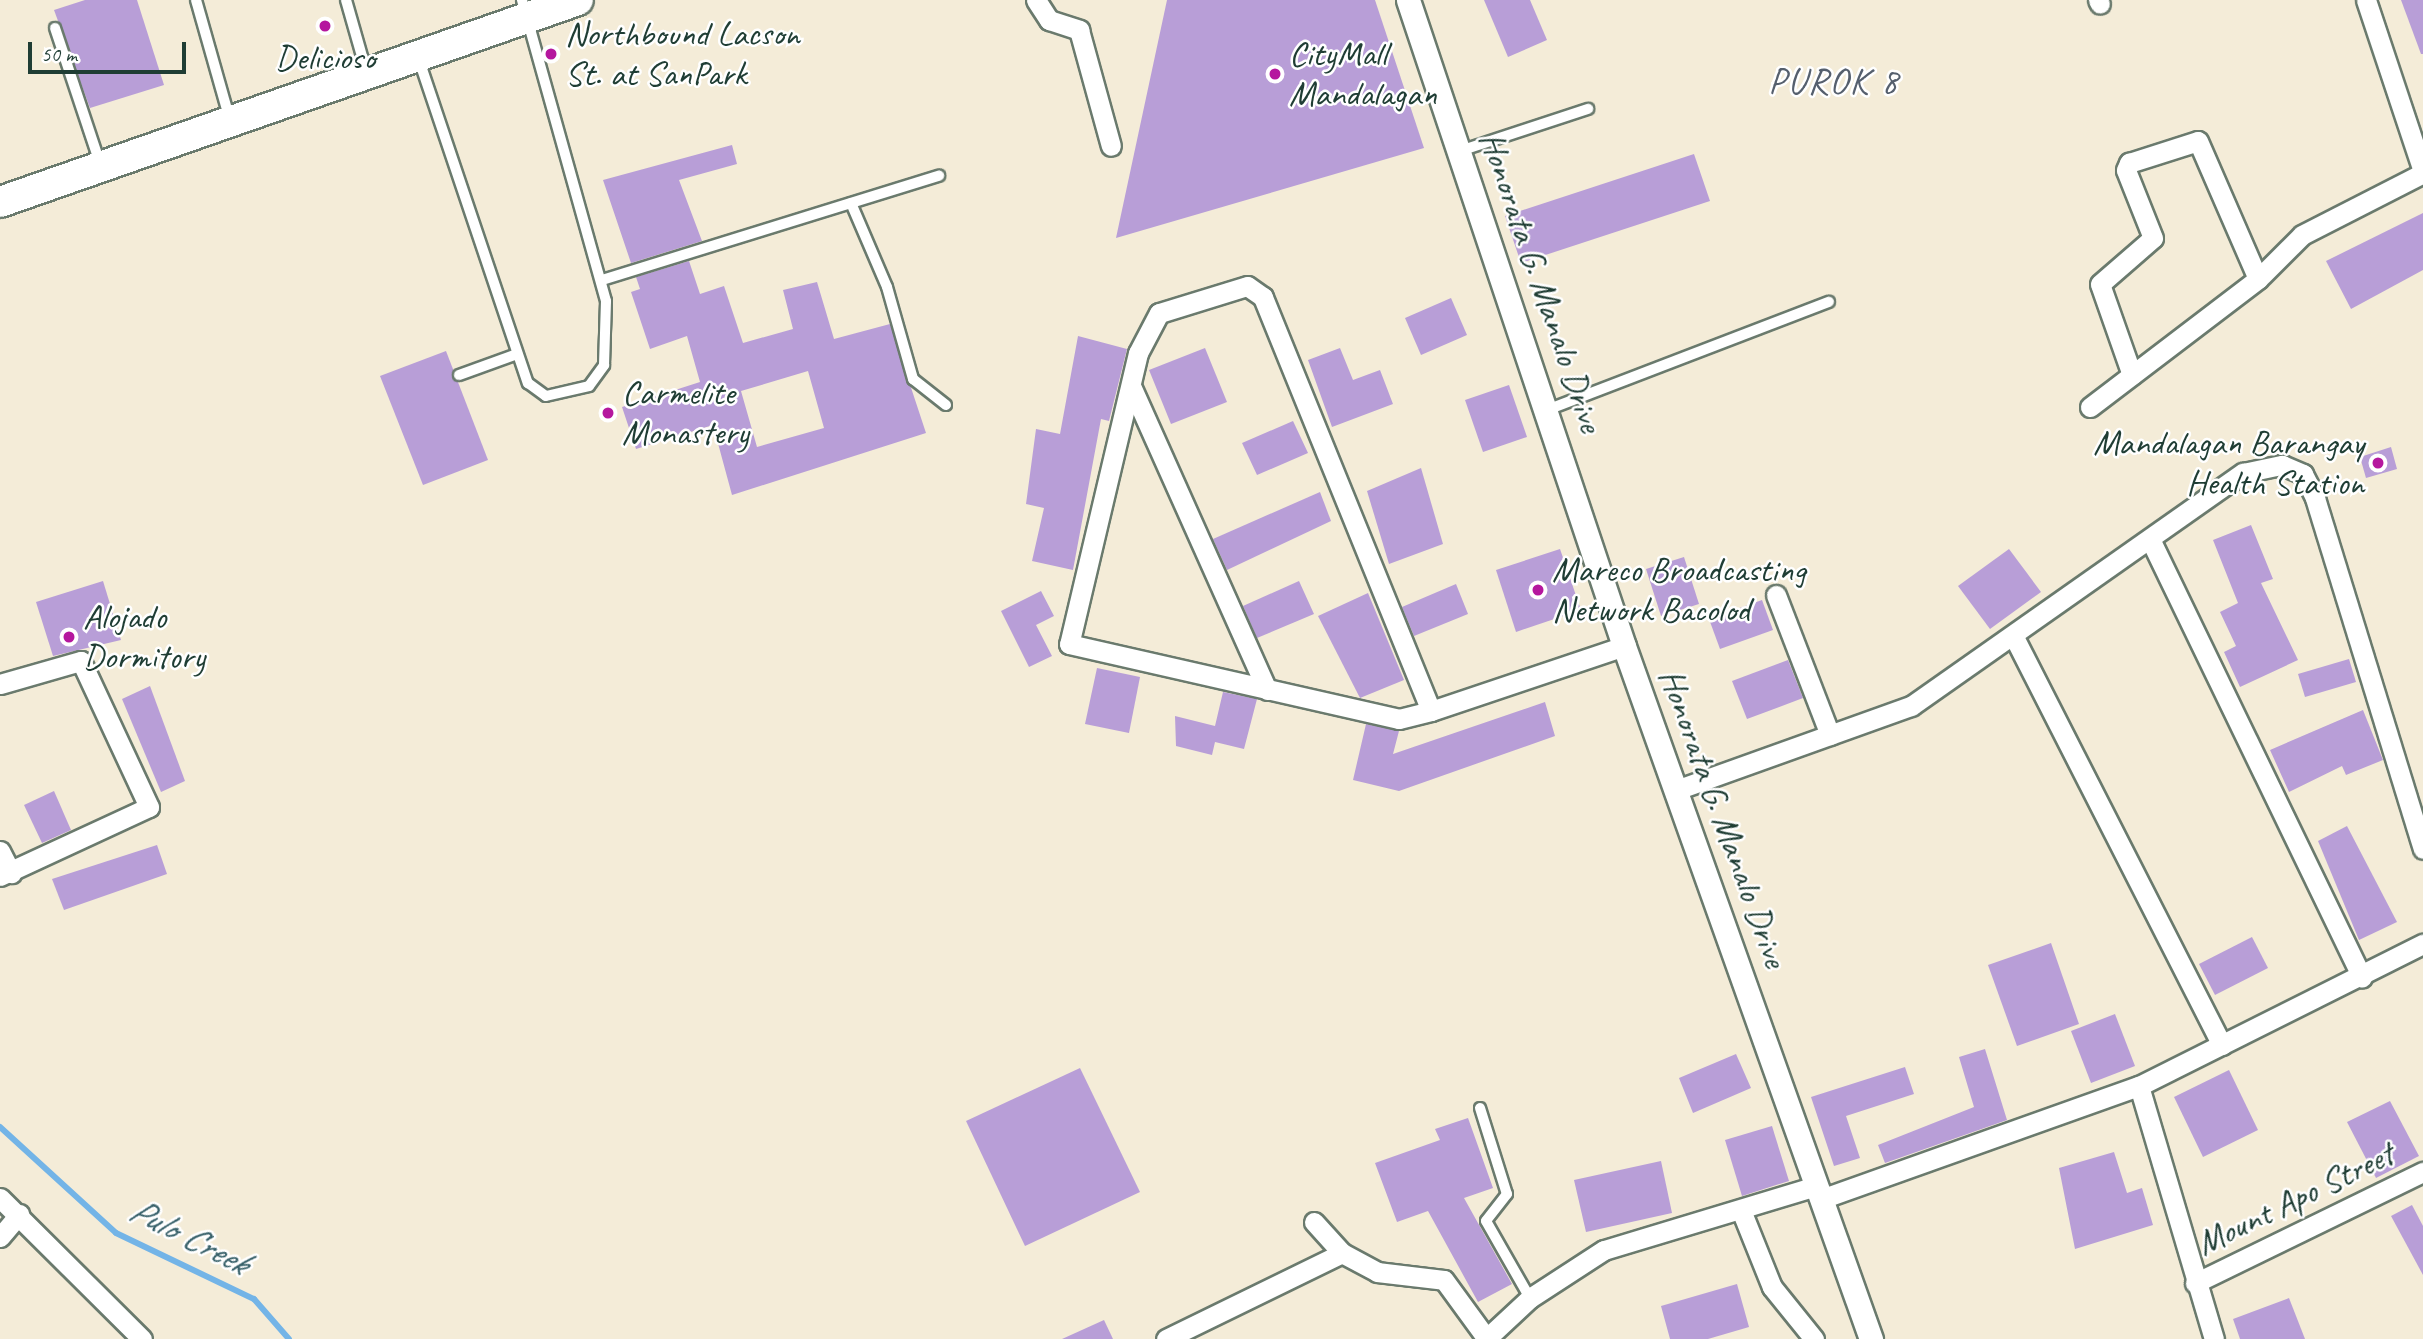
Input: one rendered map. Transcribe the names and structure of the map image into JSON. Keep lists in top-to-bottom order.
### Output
{
  "streets": {
    "street": ["Honorata G. Manalo Drive", "Mount Apo Street"]
  },
  "districts": ["PUROK 8"],
  "water": ["Pulo Creek"],
  "places": [
    "Delicioso",
    "Northbound Lacson St. at SanPark",
    "CityMall Mandalagan",
    "Carmelite Monastery",
    "Mandalagan Barangay Health Station",
    "Mareco Broadcasting Network Bacolod",
    "Alojado Dormitory"
  ],
  "scale_bar": "50 m"
}
